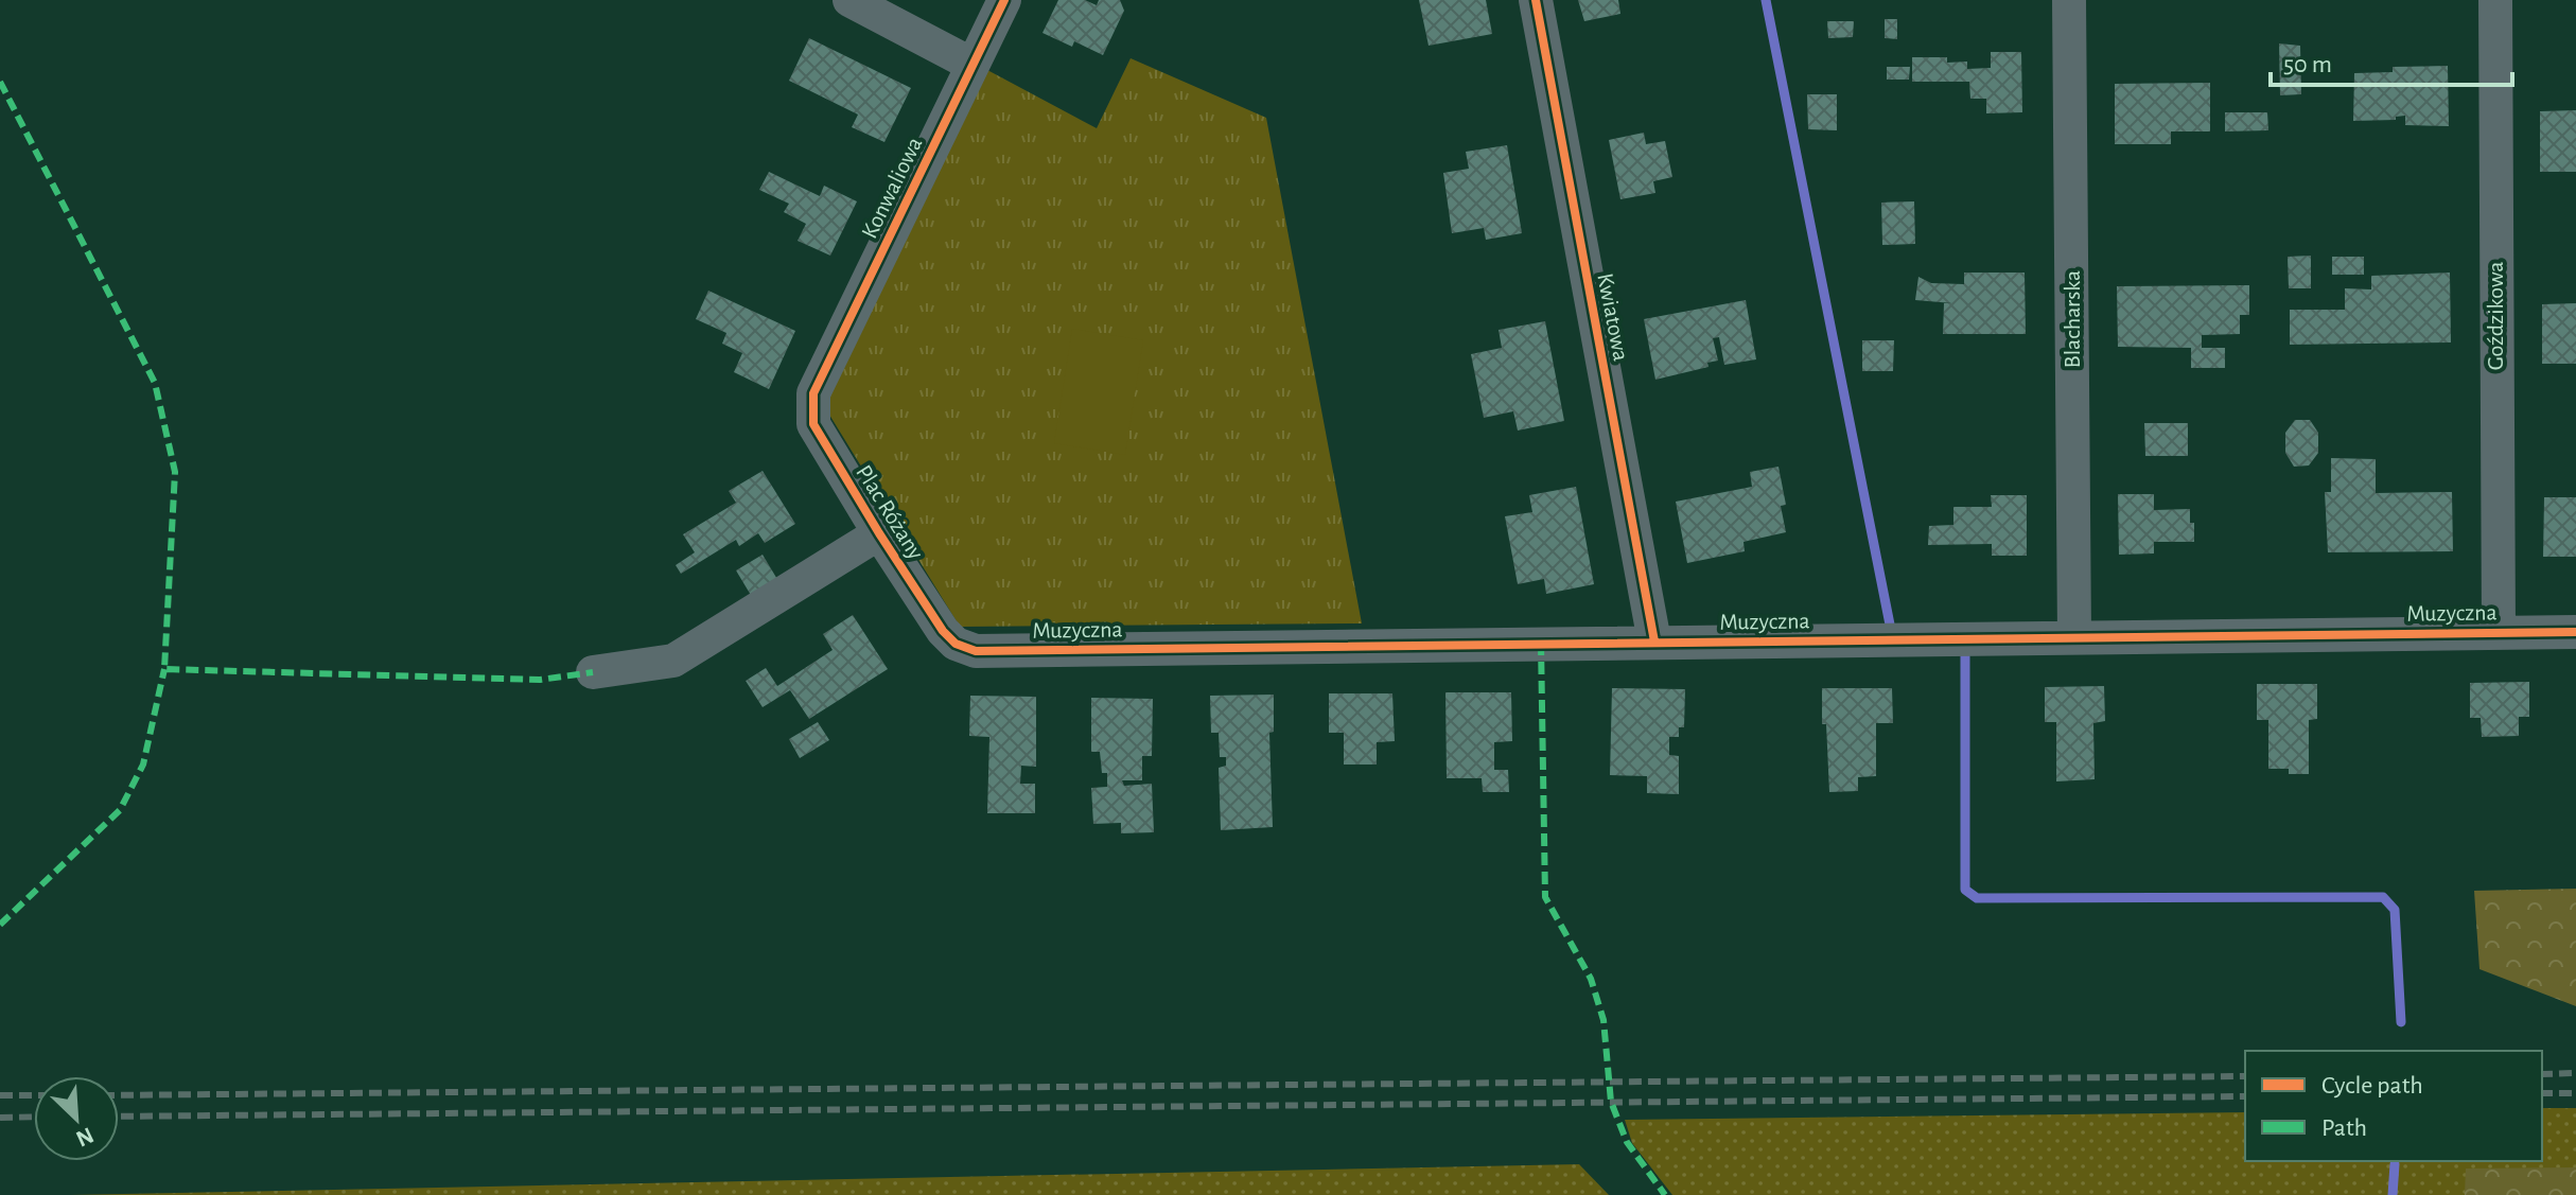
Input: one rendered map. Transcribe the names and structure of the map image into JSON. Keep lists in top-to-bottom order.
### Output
{
  "streets": {
    "street": [
      "Konwaliowa",
      "Goździkowa",
      "Kwiatowa",
      "Blacharska",
      "Plac Różany",
      "Muzyczna"
    ]
  },
  "crossings": [
    ["Konwaliowa", "Plac Różany"],
    ["Goździkowa", "Muzyczna"],
    ["Kwiatowa", "Muzyczna"],
    ["Blacharska", "Muzyczna"],
    ["Plac Różany", "Muzyczna"]
  ],
  "legend": ["Cycle path", "Path"],
  "scale_bar": "50 m",
  "north": "bottom right"
}
